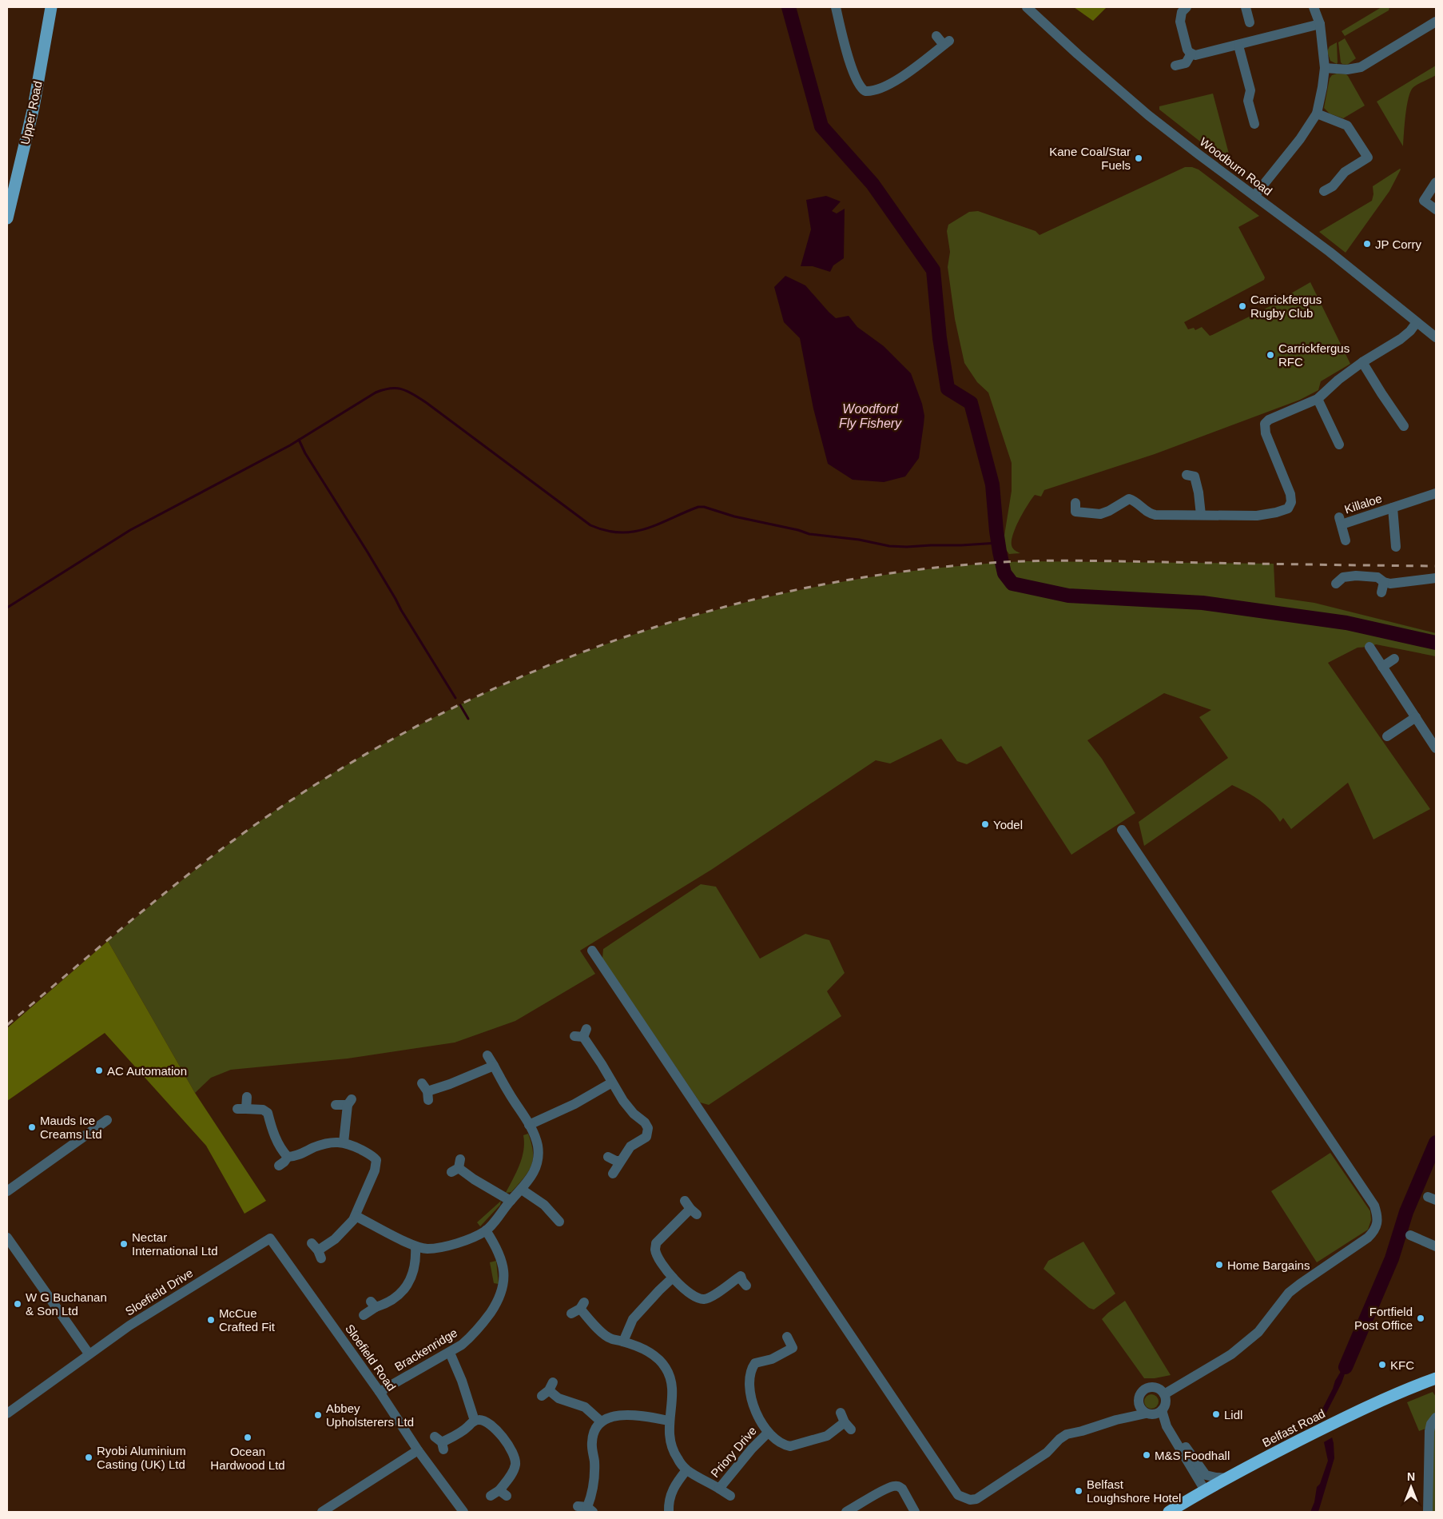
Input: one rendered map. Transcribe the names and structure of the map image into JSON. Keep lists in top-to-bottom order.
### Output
{
  "streets": {
    "highway": ["Belfast Road"],
    "main road": ["Upper Road"],
    "street": [
      "Woodburn Road",
      "Killaloe",
      "Sloefield Drive",
      "Brackenridge",
      "Sloefield Road",
      "Priory Drive"
    ]
  },
  "crossings": [
    ["Sloefield Drive", "Sloefield Road"],
    ["Brackenridge", "Sloefield Road"]
  ],
  "water": ["Woodford Fly Fishery"],
  "places": [
    "Kane Coal/Star Fuels",
    "JP Corry",
    "Carrickfergus Rugby Club",
    "Carrickfergus RFC",
    "Yodel",
    "AC Automation",
    "Mauds Ice Creams Ltd",
    "Nectar International Ltd",
    "Home Bargains",
    "W G Buchanan & Son Ltd",
    "Fortfield Post Office",
    "McCue Crafted Fit",
    "KFC",
    "Lidl",
    "Abbey Upholsterers Ltd",
    "Ocean Hardwood Ltd",
    "M&S Foodhall",
    "Ryobi Aluminium Casting (UK) Ltd",
    "Belfast Loughshore Hotel"
  ],
  "north": "top"
}
